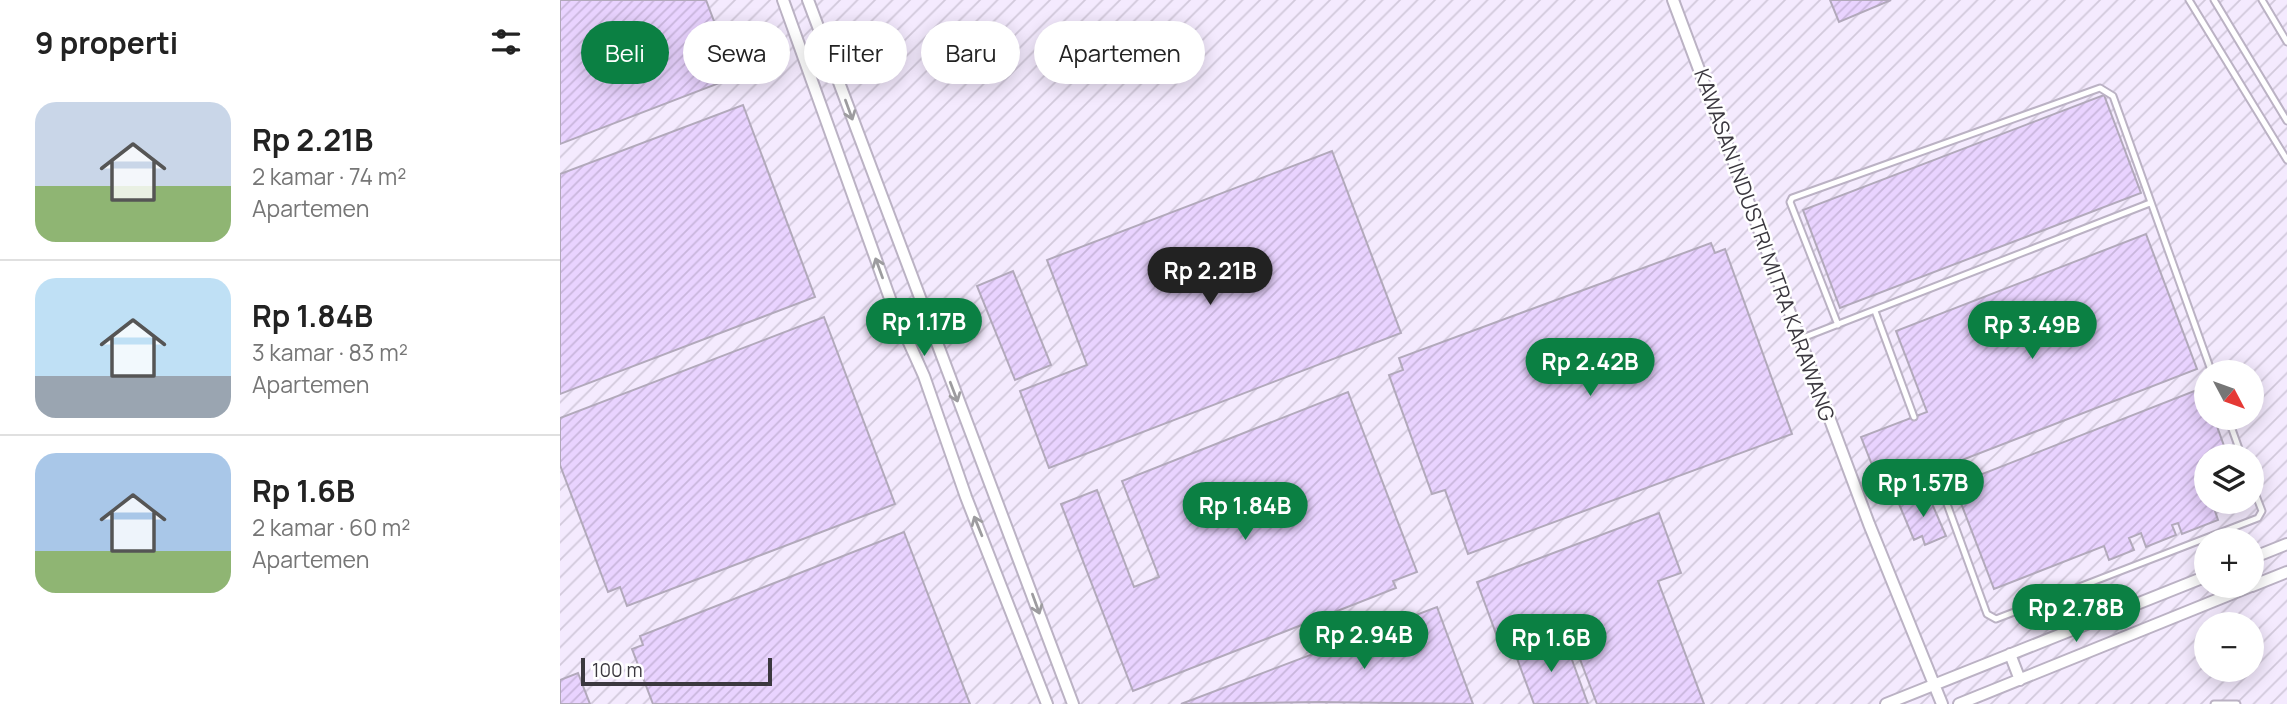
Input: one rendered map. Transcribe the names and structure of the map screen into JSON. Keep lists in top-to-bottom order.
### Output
{
  "streets": {
    "street": ["KAWASAN INDUSTRI MITRA KARAWANG"]
  },
  "scale_bar": "100 m",
  "north": "bottom right",
  "page": {
    "heading": "9 properti",
    "chip": [
      "Beli",
      "Sewa",
      "Filter",
      "Baru",
      "Apartemen"
    ],
    "list": [
      {
        "name": "Rp 2.21B",
        "note": "2 kamar · 74 m² · Apartemen"
      },
      {
        "name": "Rp 1.84B",
        "note": "3 kamar · 83 m² · Apartemen"
      },
      {
        "name": "Rp 1.6B",
        "note": "2 kamar · 60 m² · Apartemen"
      }
    ],
    "price": [
      "Rp 2.21B",
      "Rp 1.17B",
      "Rp 3.49B",
      "Rp 2.42B",
      "Rp 1.57B",
      "Rp 1.84B",
      "Rp 2.78B",
      "Rp 2.94B",
      "Rp 1.6B"
    ],
    "map_buttons": ["+", "−"],
    "scale": "100 m"
  }
}
